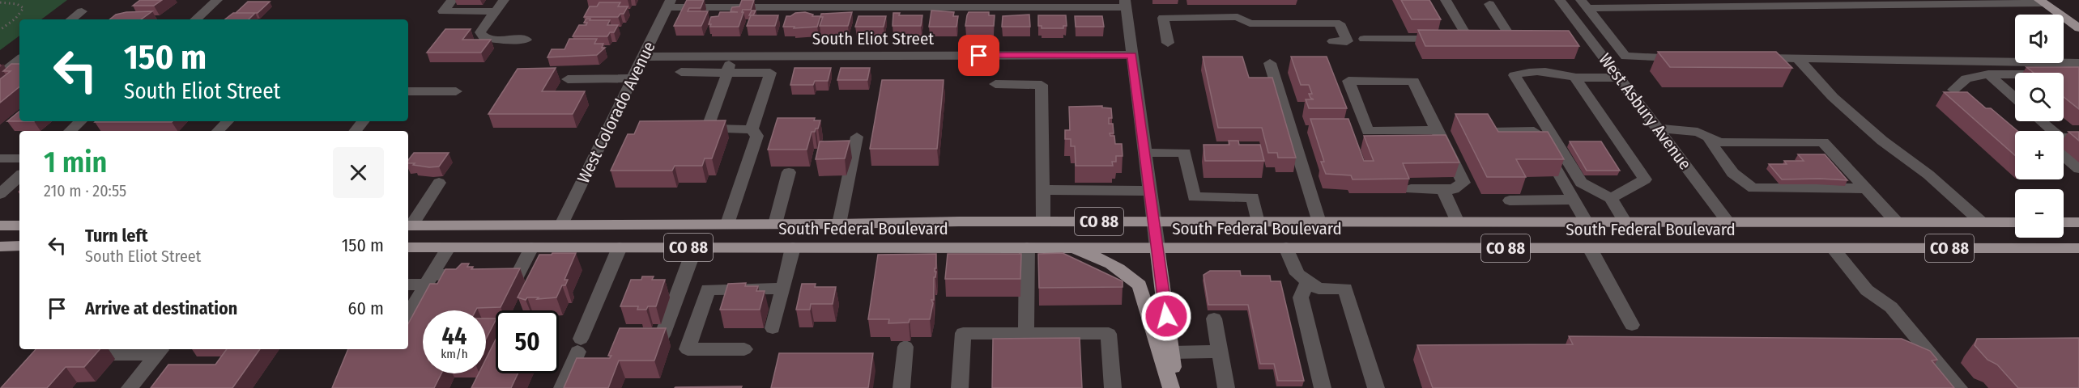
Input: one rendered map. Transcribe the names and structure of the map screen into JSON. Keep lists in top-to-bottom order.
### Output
{
  "streets": {
    "main road": ["CO 88", "South Federal Boulevard"],
    "street": ["South Eliot Street", "West Asbury Avenue", "West Colorado Avenue"]
  },
  "crossings": [
    ["South Eliot Street", "West Colorado Avenue"],
    ["West Asbury Avenue", "South Federal Boulevard"],
    ["West Colorado Avenue", "South Federal Boulevard"]
  ],
  "page": {
    "map_buttons": ["+", "−"],
    "turn": ["150 m", "South Eliot Street"],
    "heading": ["1 min", "210 m · 20:55"],
    "list": [
      {
        "name": "Turn left",
        "note": "South Eliot Street",
        "value": "150 m"
      },
      {
        "name": "Arrive at destination",
        "value": "60 m"
      }
    ],
    "speed": "44 km/h",
    "limit": "50"
  }
}
